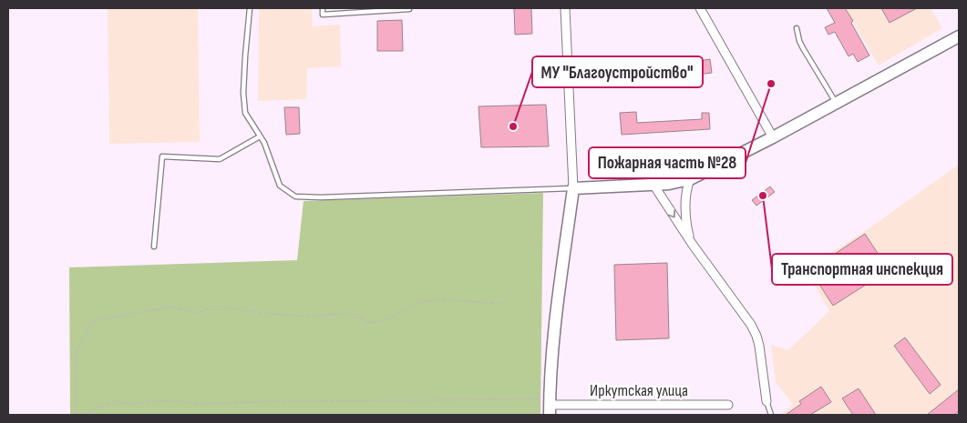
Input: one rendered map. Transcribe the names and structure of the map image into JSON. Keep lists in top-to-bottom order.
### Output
{
  "streets": {
    "street": ["Иркутская улица"]
  },
  "places": ["Пожарная часть №28", "МУ \"Благоустройство\"", "Транспортная инспекция"]
}
